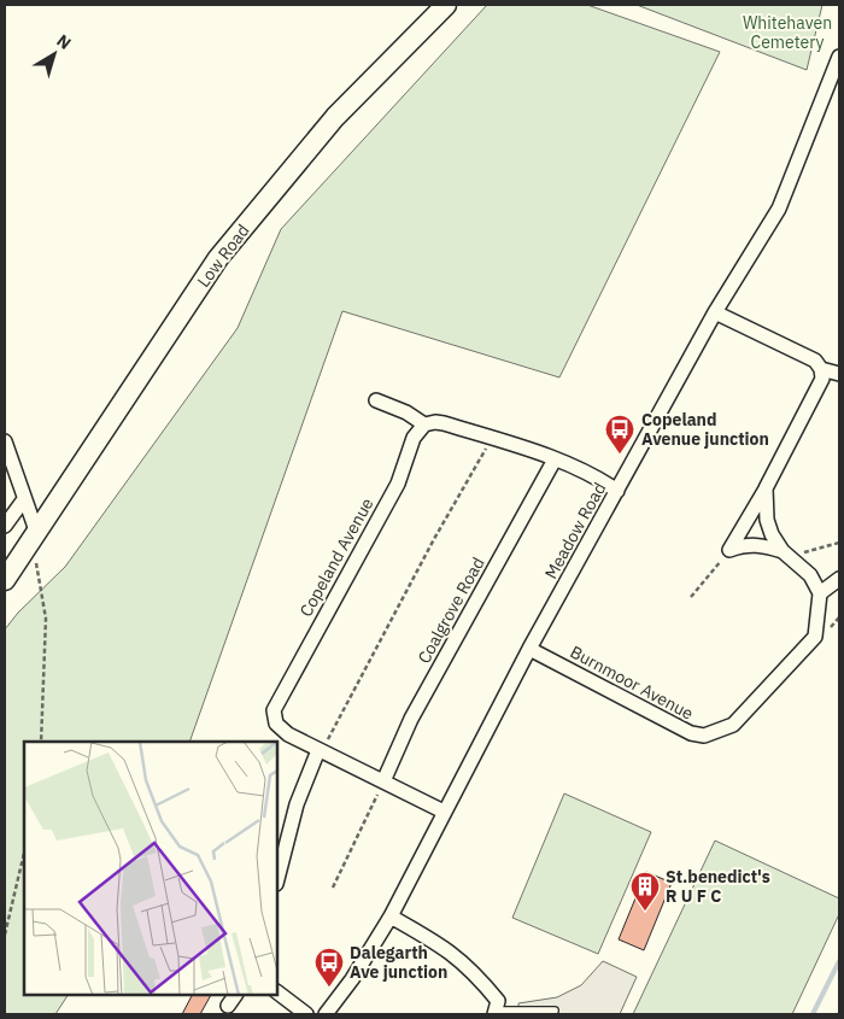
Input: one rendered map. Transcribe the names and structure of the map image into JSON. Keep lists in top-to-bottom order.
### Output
{
  "streets": {
    "main road": ["Low Road"],
    "street": [
      "Meadow Road",
      "Copeland Avenue",
      "Coalgrove Road",
      "Burnmoor Avenue"
    ]
  },
  "crossings": [
    ["Meadow Road", "Copeland Avenue"],
    ["Meadow Road", "Burnmoor Avenue"],
    ["Copeland Avenue", "Coalgrove Road"]
  ],
  "parks": ["Whitehaven Cemetery"],
  "places": {
    "bus stop": ["Copeland Avenue junction", "Dalegarth Ave junction"],
    "building": ["St.benedict's R U F C"]
  },
  "north": "top right"
}
